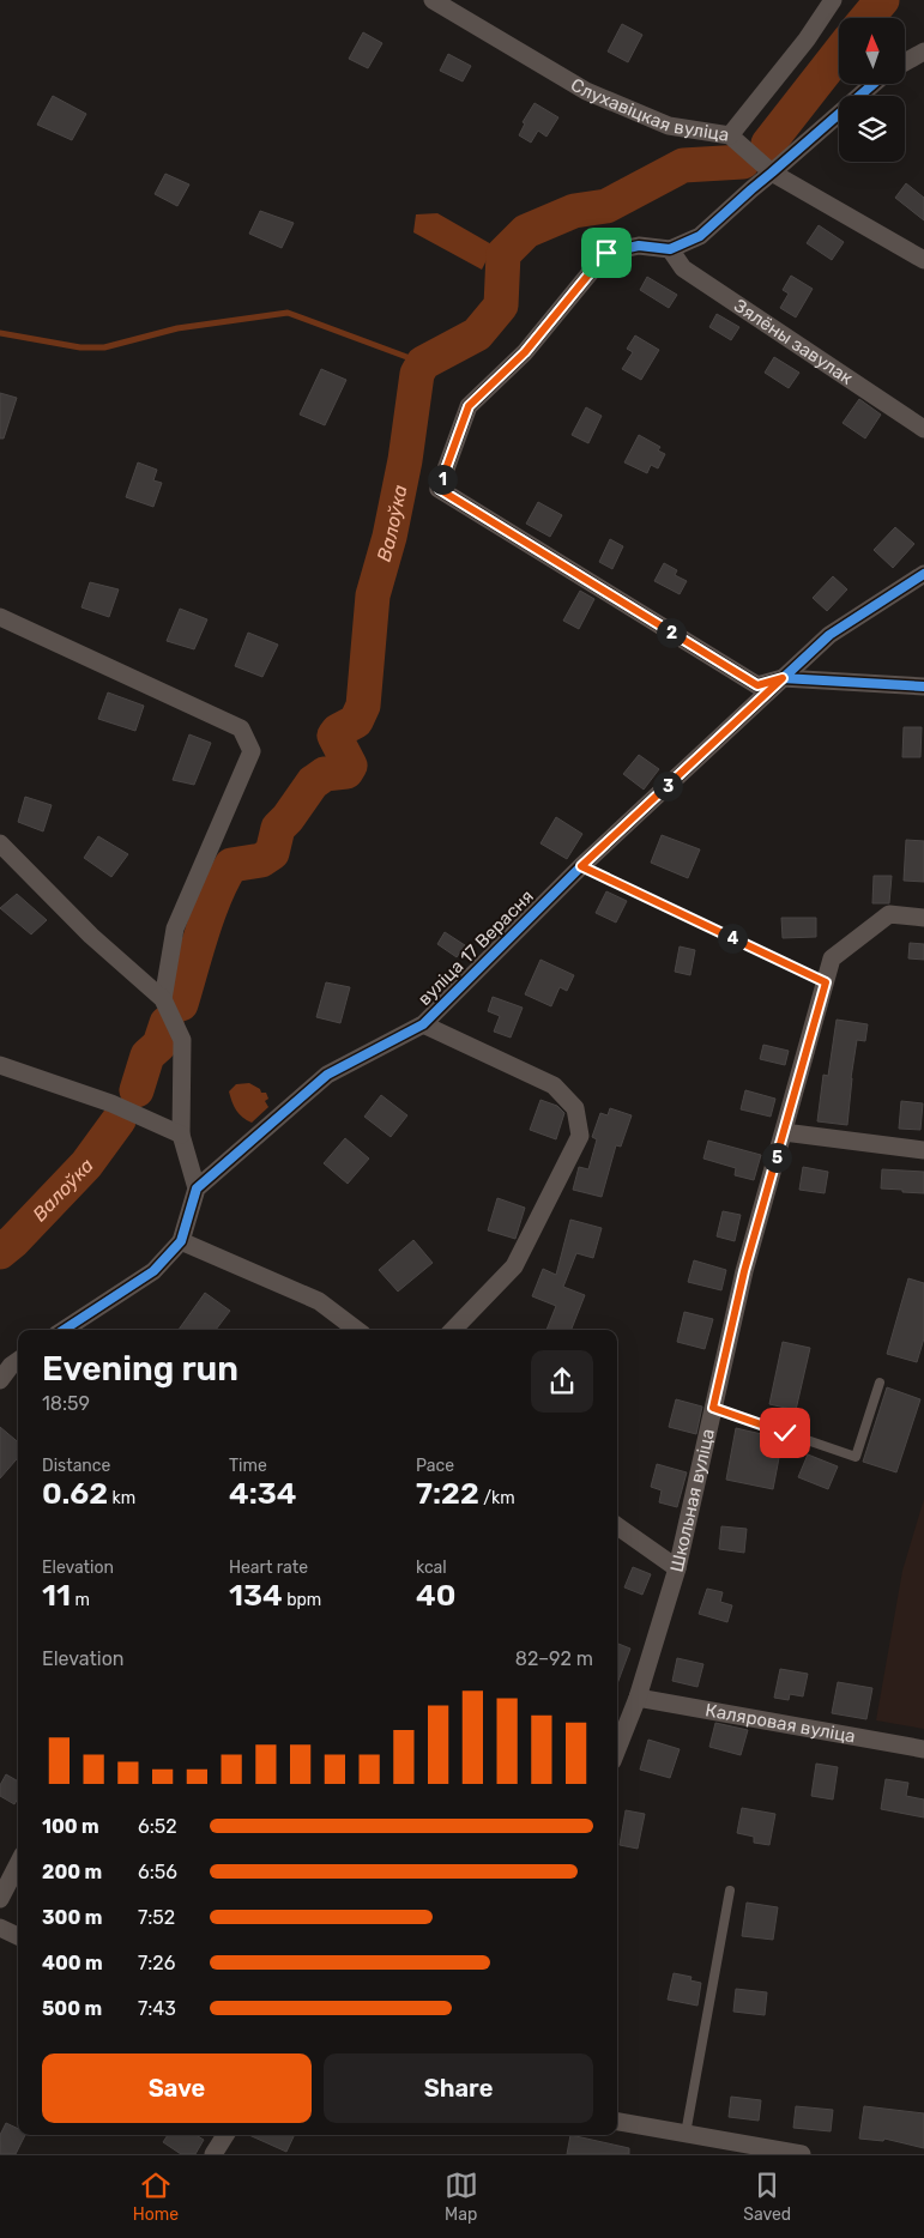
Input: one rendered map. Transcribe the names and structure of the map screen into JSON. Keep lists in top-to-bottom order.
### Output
{
  "streets": {
    "street": [
      "Слухавіцкая вуліца",
      "Зялёны завулак",
      "вуліца 17 Верасня",
      "Школьная вуліца",
      "Каляровая вуліца"
    ]
  },
  "crossings": [
    ["Школьная вуліца", "Каляровая вуліца"]
  ],
  "water": ["Валоўка"],
  "north": "top",
  "page": {
    "pins": [
      "1",
      "2",
      "3",
      "4",
      "5"
    ],
    "heading": ["Evening run", "18:59"],
    "stats": [
      ["Distance", "0.62 km"],
      ["Time", "4:34"],
      ["Pace", "7:22 /km"],
      ["Elevation", "11 m"],
      ["Heart rate", "134 bpm"],
      ["kcal", "40"]
    ],
    "chart": ["Elevation", "82–92 m"],
    "list": [
      {
        "name": "100 m",
        "note": "6:52"
      },
      {
        "name": "200 m",
        "note": "6:56"
      },
      {
        "name": "300 m",
        "note": "7:52"
      },
      {
        "name": "400 m",
        "note": "7:26"
      },
      {
        "name": "500 m",
        "note": "7:43"
      }
    ],
    "buttons": ["Save", "Share"],
    "tabs": ["Home", "Map", "Saved"]
  }
}
